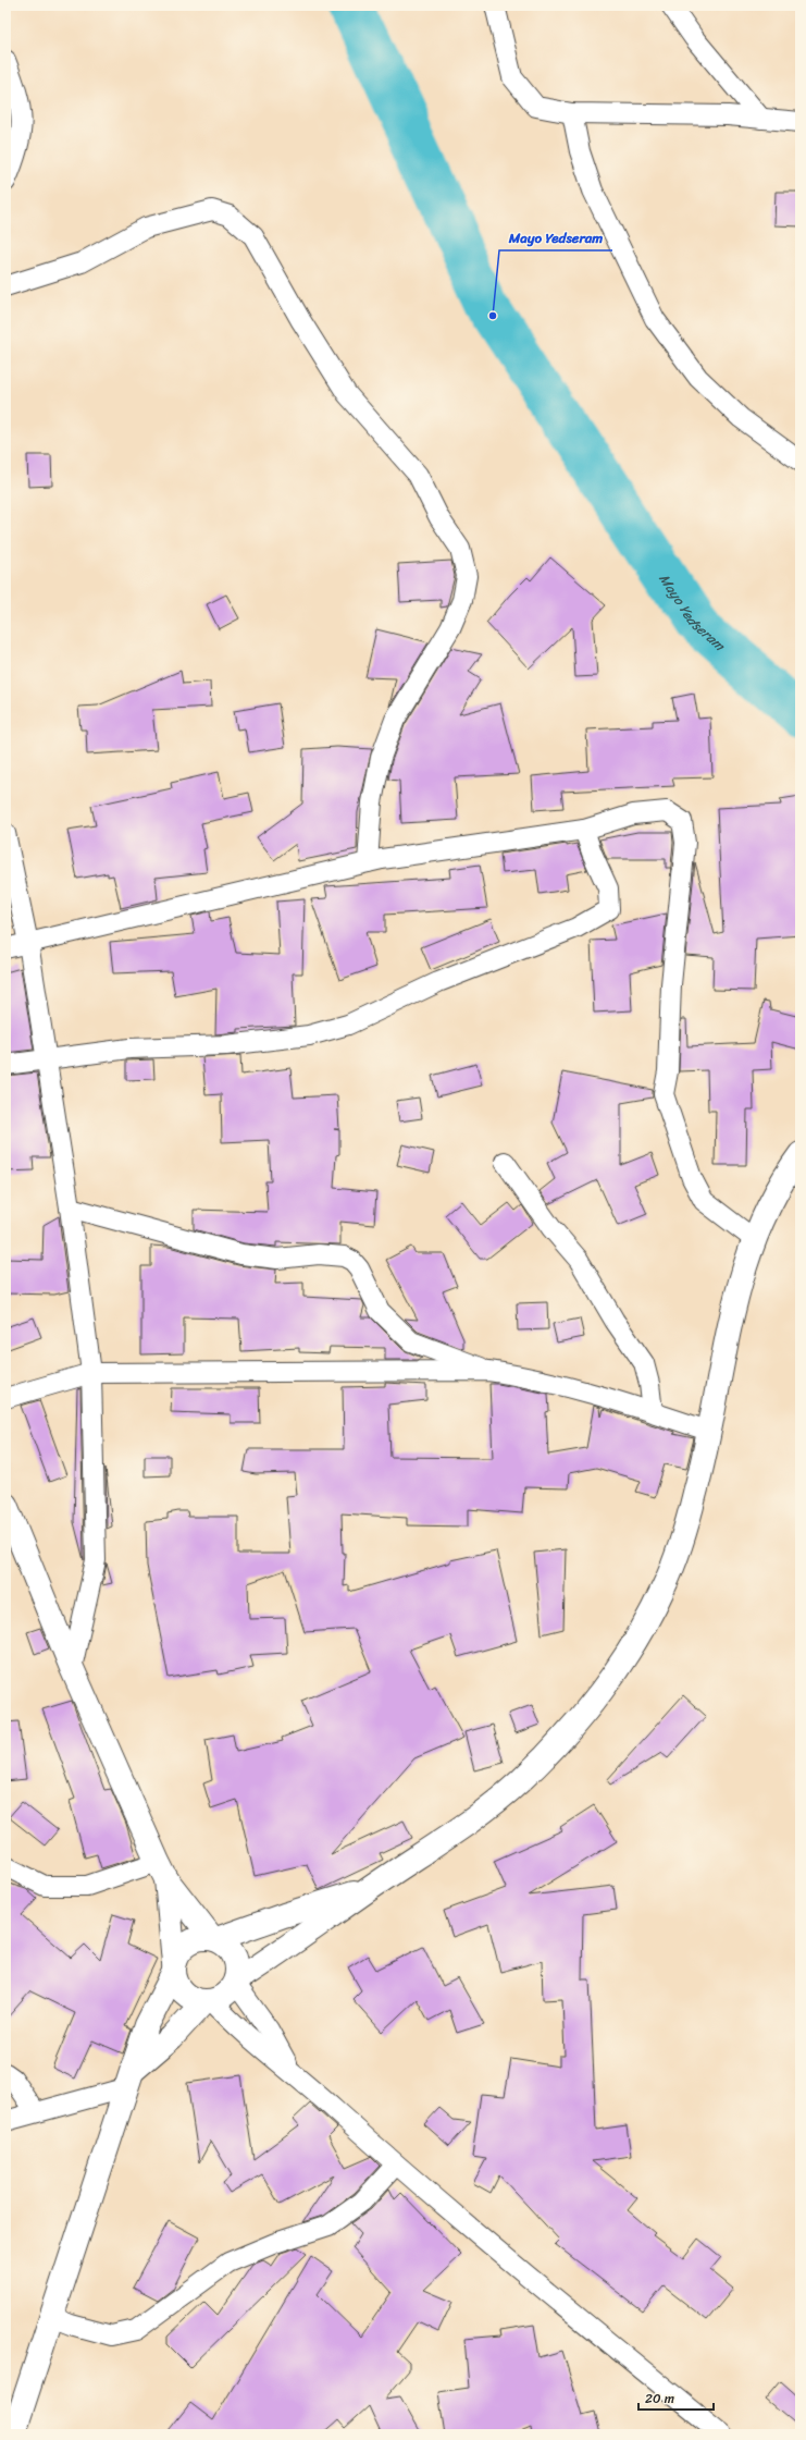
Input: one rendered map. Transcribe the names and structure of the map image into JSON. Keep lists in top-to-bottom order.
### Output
{
  "water": ["Mayo Yedseram"],
  "places": ["Mayo Yedseram"],
  "scale_bar": "20 m"
}
